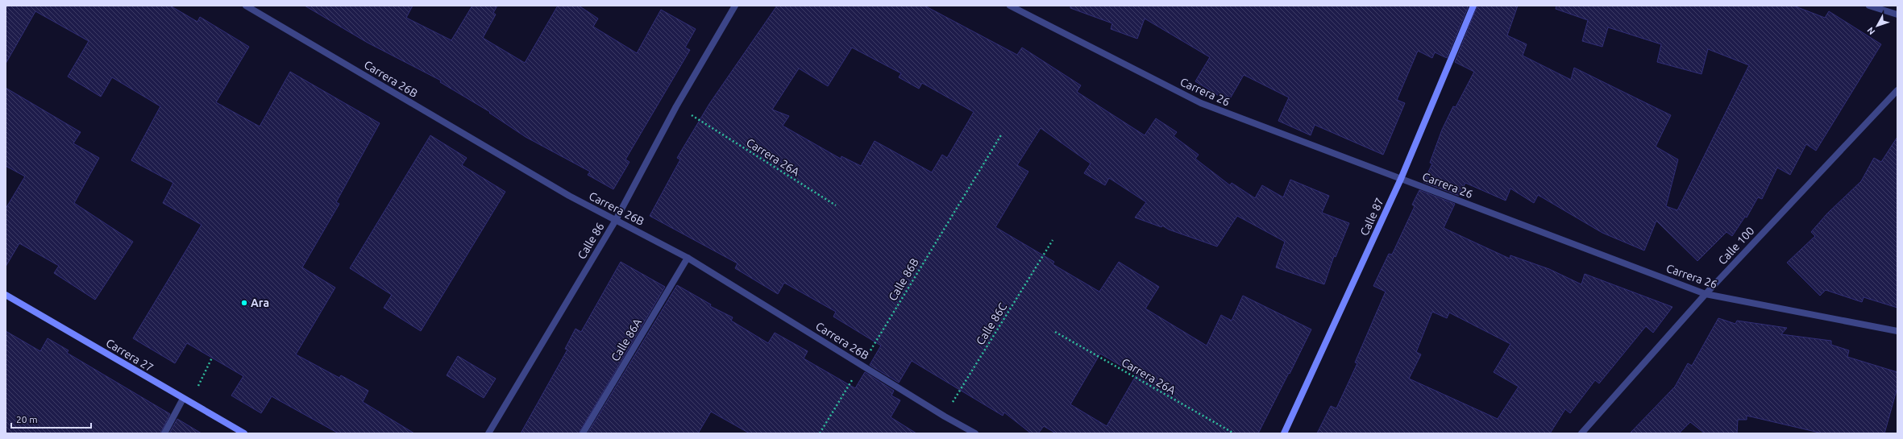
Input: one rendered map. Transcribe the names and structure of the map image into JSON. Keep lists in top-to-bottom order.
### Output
{
  "streets": {
    "street": [
      "Carrera 26B",
      "Carrera 26",
      "Calle 87",
      "Calle 86",
      "Calle 100",
      "Calle 86A",
      "Carrera 27"
    ],
    "path": ["Carrera 26A", "Calle 86B", "Calle 86C"]
  },
  "crossings": [
    ["Carrera 26B", "Calle 86"],
    ["Carrera 26B", "Calle 86B"],
    ["Carrera 26B", "Calle 86C"],
    ["Carrera 26B", "Calle 86A"],
    ["Carrera 26", "Calle 87"],
    ["Carrera 26", "Calle 100"]
  ],
  "places": ["Ara"],
  "scale_bar": "20 m",
  "north": "bottom left"
}
